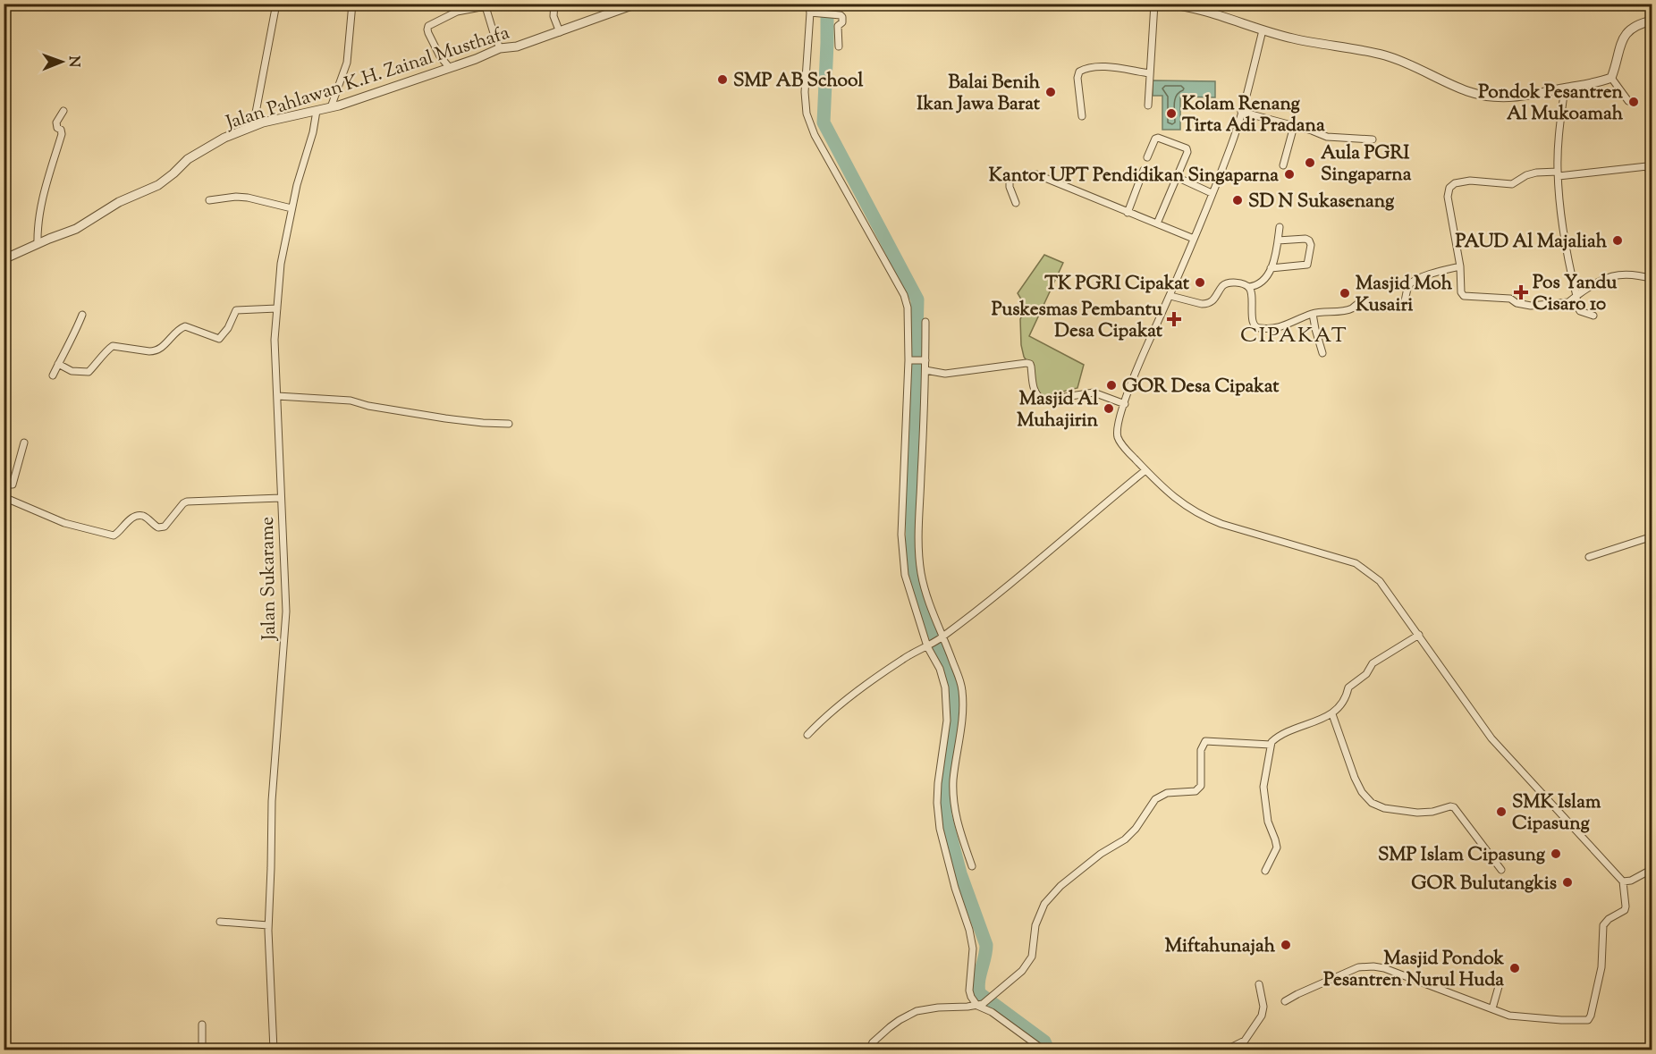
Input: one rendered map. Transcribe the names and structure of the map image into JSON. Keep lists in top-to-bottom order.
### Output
{
  "streets": {
    "street": ["Jalan Pahlawan K.H. Zainal Musthafa", "Jalan Sukarame"]
  },
  "crossings": [
    ["Jalan Pahlawan K.H. Zainal Musthafa", "Jalan Sukarame"]
  ],
  "districts": ["CIPAKAT"],
  "places": {
    "other": [
      "SMP AB School",
      "Balai Benih Ikan Jawa Barat",
      "Pondok Pesantren Al Mukoamah",
      "Kolam Renang Tirta Adi Pradana",
      "Aula PGRI Singaparna",
      "Kantor UPT Pendidikan Singaparna",
      "SD N Sukasenang",
      "PAUD Al Majaliah",
      "TK PGRI Cipakat",
      "Masjid Moh Kusairi",
      "GOR Desa Cipakat",
      "Masjid Al Muhajirin",
      "SMK Islam Cipasung",
      "SMP Islam Cipasung",
      "GOR Bulutangkis",
      "Miftahunajah",
      "Masjid Pondok Pesantren Nurul Huda"
    ],
    "health": ["Pos Yandu Cisaro 10", "Puskesmas Pembantu Desa Cipakat"]
  },
  "north": "right"
}
